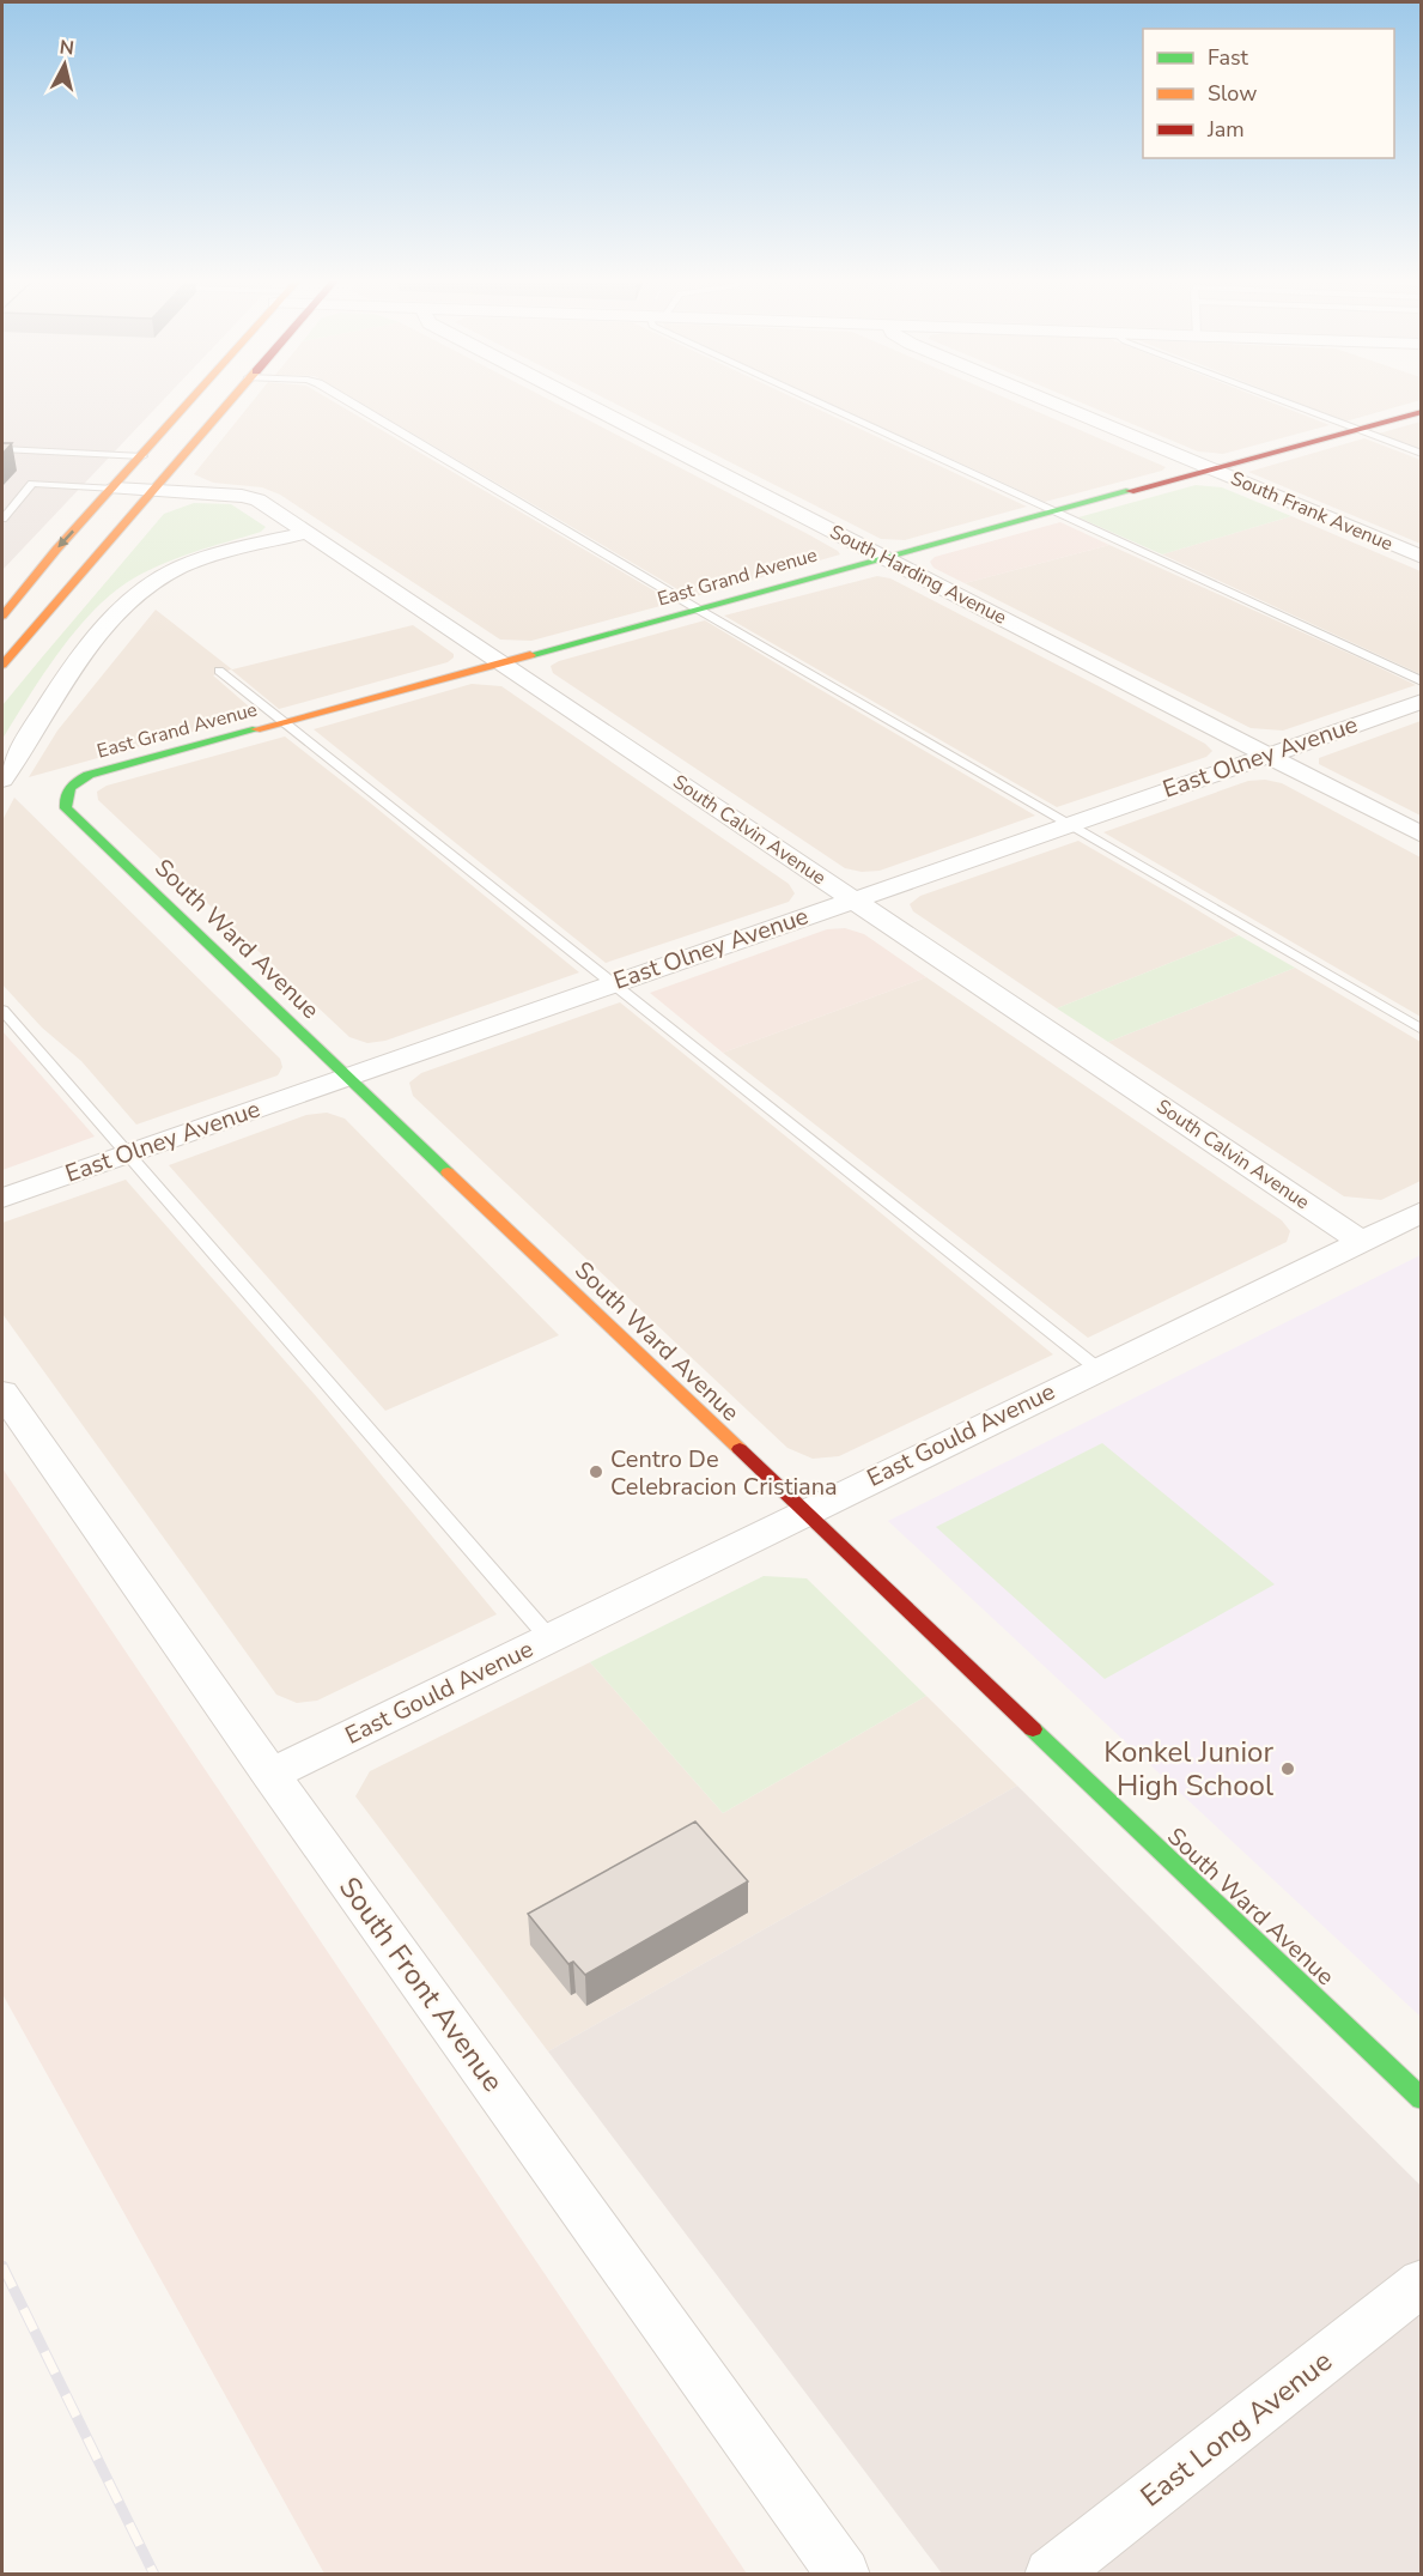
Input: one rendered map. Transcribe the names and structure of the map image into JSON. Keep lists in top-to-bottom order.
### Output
{
  "streets": {
    "street": [
      "South Frank Avenue",
      "South Harding Avenue",
      "East Grand Avenue",
      "East Olney Avenue",
      "South Calvin Avenue",
      "South Ward Avenue",
      "East Gould Avenue",
      "South Front Avenue",
      "East Long Avenue"
    ]
  },
  "crossings": [
    ["South Frank Avenue", "East Grand Avenue"],
    ["South Harding Avenue", "East Grand Avenue"],
    ["South Harding Avenue", "East Olney Avenue"],
    ["East Grand Avenue", "South Calvin Avenue"],
    ["East Grand Avenue", "South Ward Avenue"],
    ["East Olney Avenue", "South Calvin Avenue"],
    ["East Olney Avenue", "South Ward Avenue"],
    ["South Calvin Avenue", "East Gould Avenue"],
    ["South Ward Avenue", "East Gould Avenue"],
    ["East Gould Avenue", "South Front Avenue"]
  ],
  "places": ["Centro De Celebracion Cristiana", "Konkel Junior High School"],
  "legend": ["Fast", "Slow", "Jam"],
  "north": "top"
}
